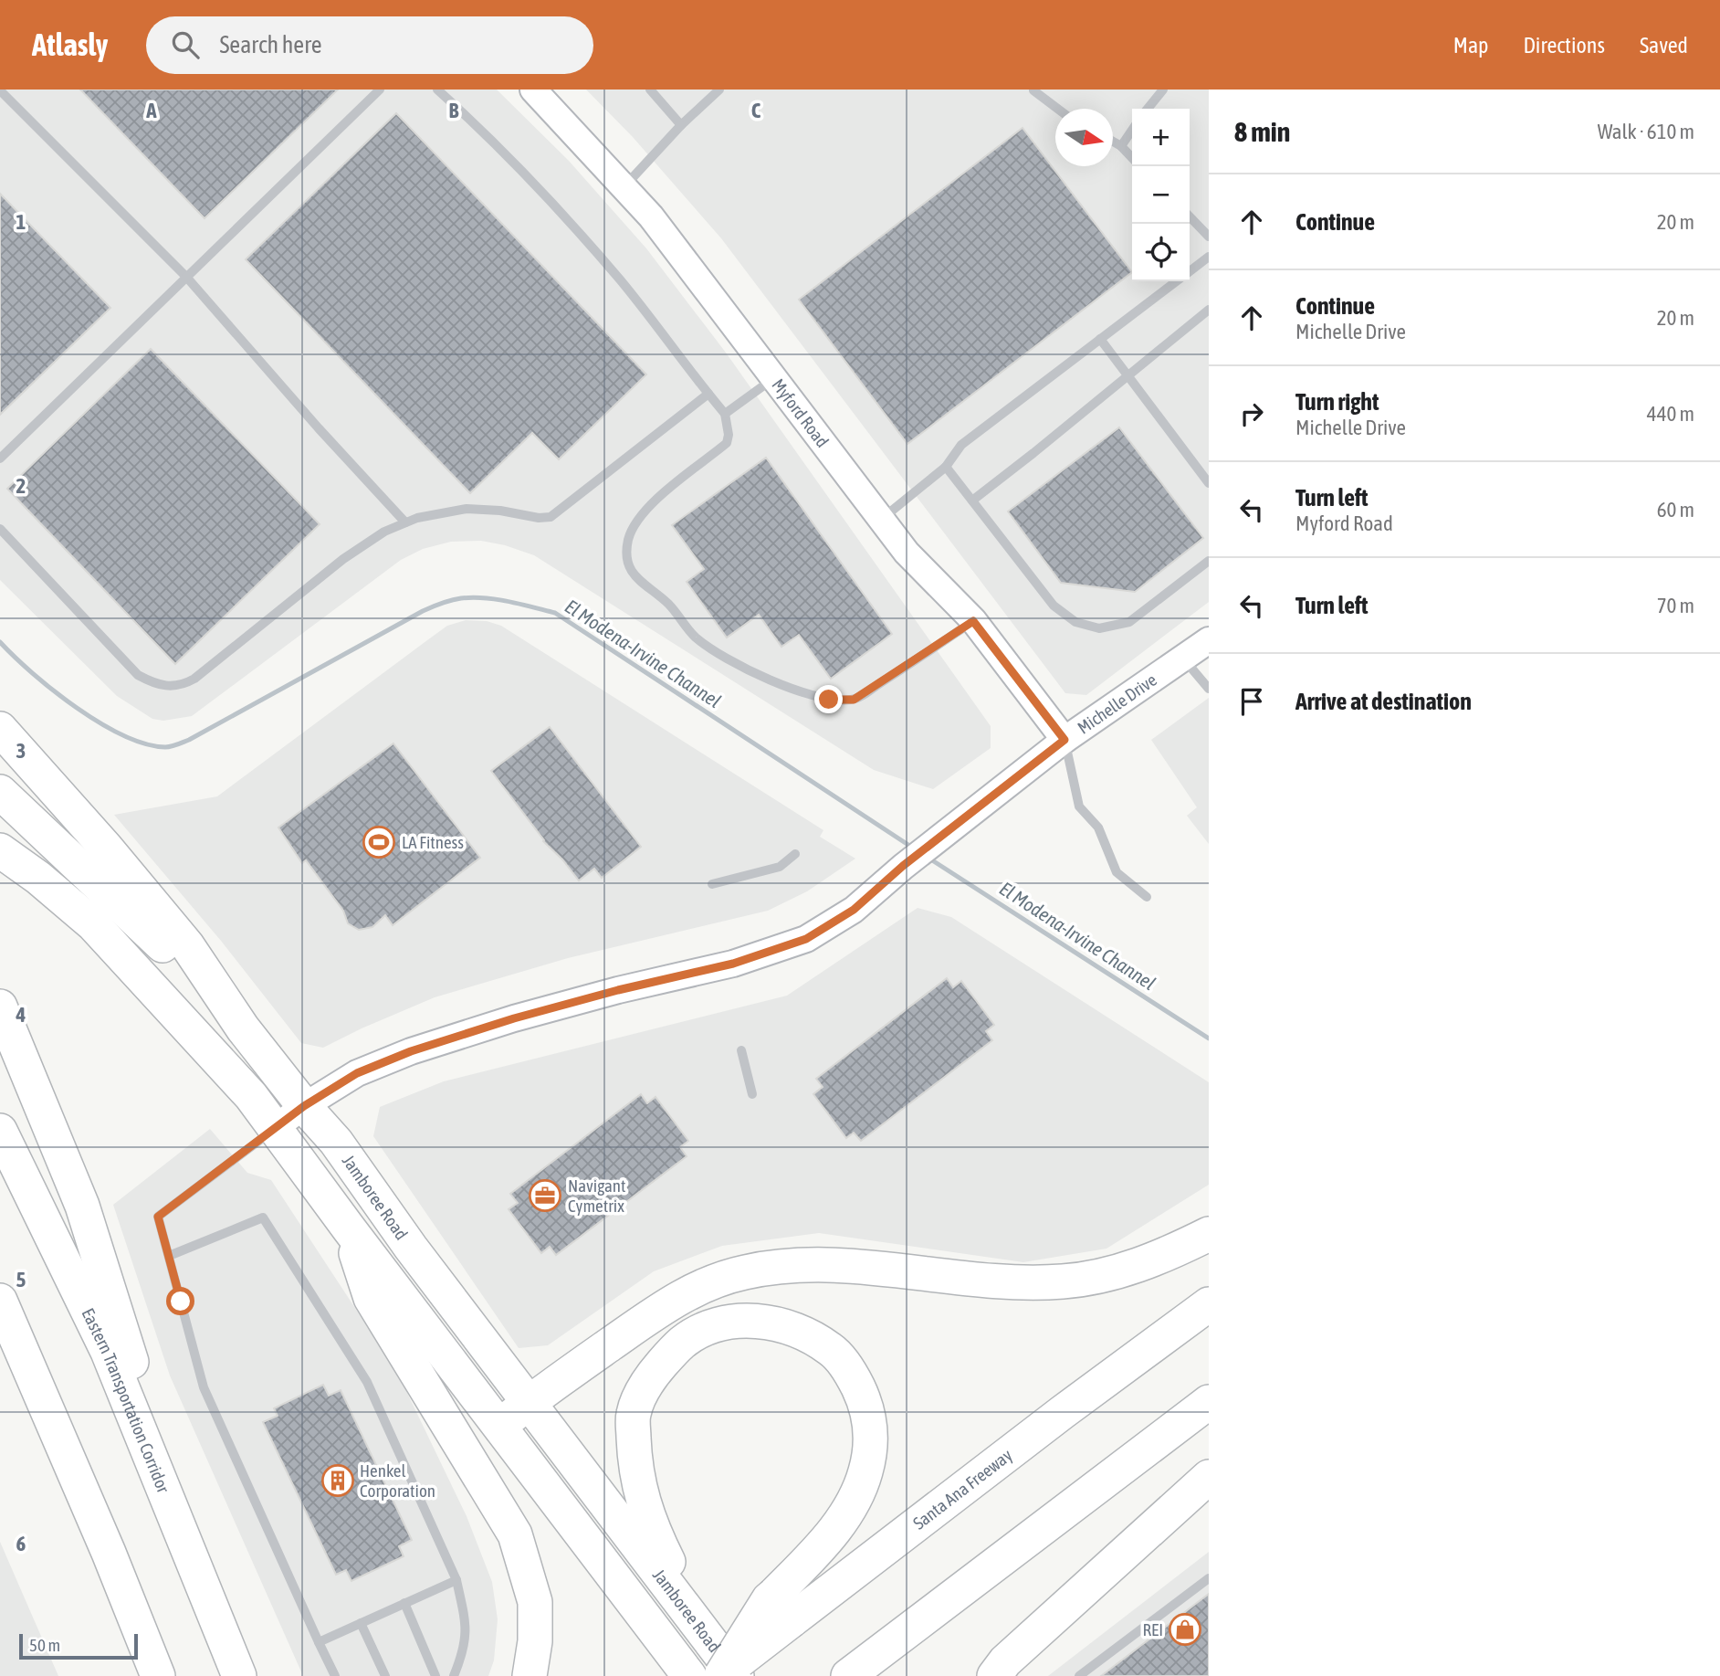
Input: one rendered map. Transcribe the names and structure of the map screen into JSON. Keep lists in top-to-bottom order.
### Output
{
  "streets": {
    "highway": ["Jamboree Road", "Eastern Transportation Corridor", "Santa Ana Freeway"],
    "street": ["Myford Road", "Michelle Drive"]
  },
  "crossings": [
    ["Myford Road", "Michelle Drive"],
    ["Michelle Drive", "Jamboree Road"],
    ["Jamboree Road", "Santa Ana Freeway"]
  ],
  "water": ["El Modena-Irvine Channel"],
  "places": {
    "sports": ["LA Fitness"],
    "office": ["Navigant Cymetrix"],
    "building": ["Henkel Corporation"],
    "shop": ["REI"]
  },
  "scale_bar": "50 m",
  "north": "right",
  "page": {
    "header": "Atlasly",
    "search": "Search here",
    "nav": ["Map", "Directions", "Saved"],
    "heading": ["8 min", "Walk · 610 m"],
    "map_buttons": ["+", "−"],
    "list": [
      ["Continue", "20 m"],
      ["Continue", "Michelle Drive", "20 m"],
      ["Turn right", "Michelle Drive", "440 m"],
      ["Turn left", "Myford Road", "60 m"],
      ["Turn left", "70 m"],
      "Arrive at destination"
    ],
    "scale": "50 m"
  },
  "grid": {
    "columns": ["A", "B", "C"],
    "rows": [
      "1",
      "2",
      "3",
      "4",
      "5",
      "6"
    ]
  }
}
